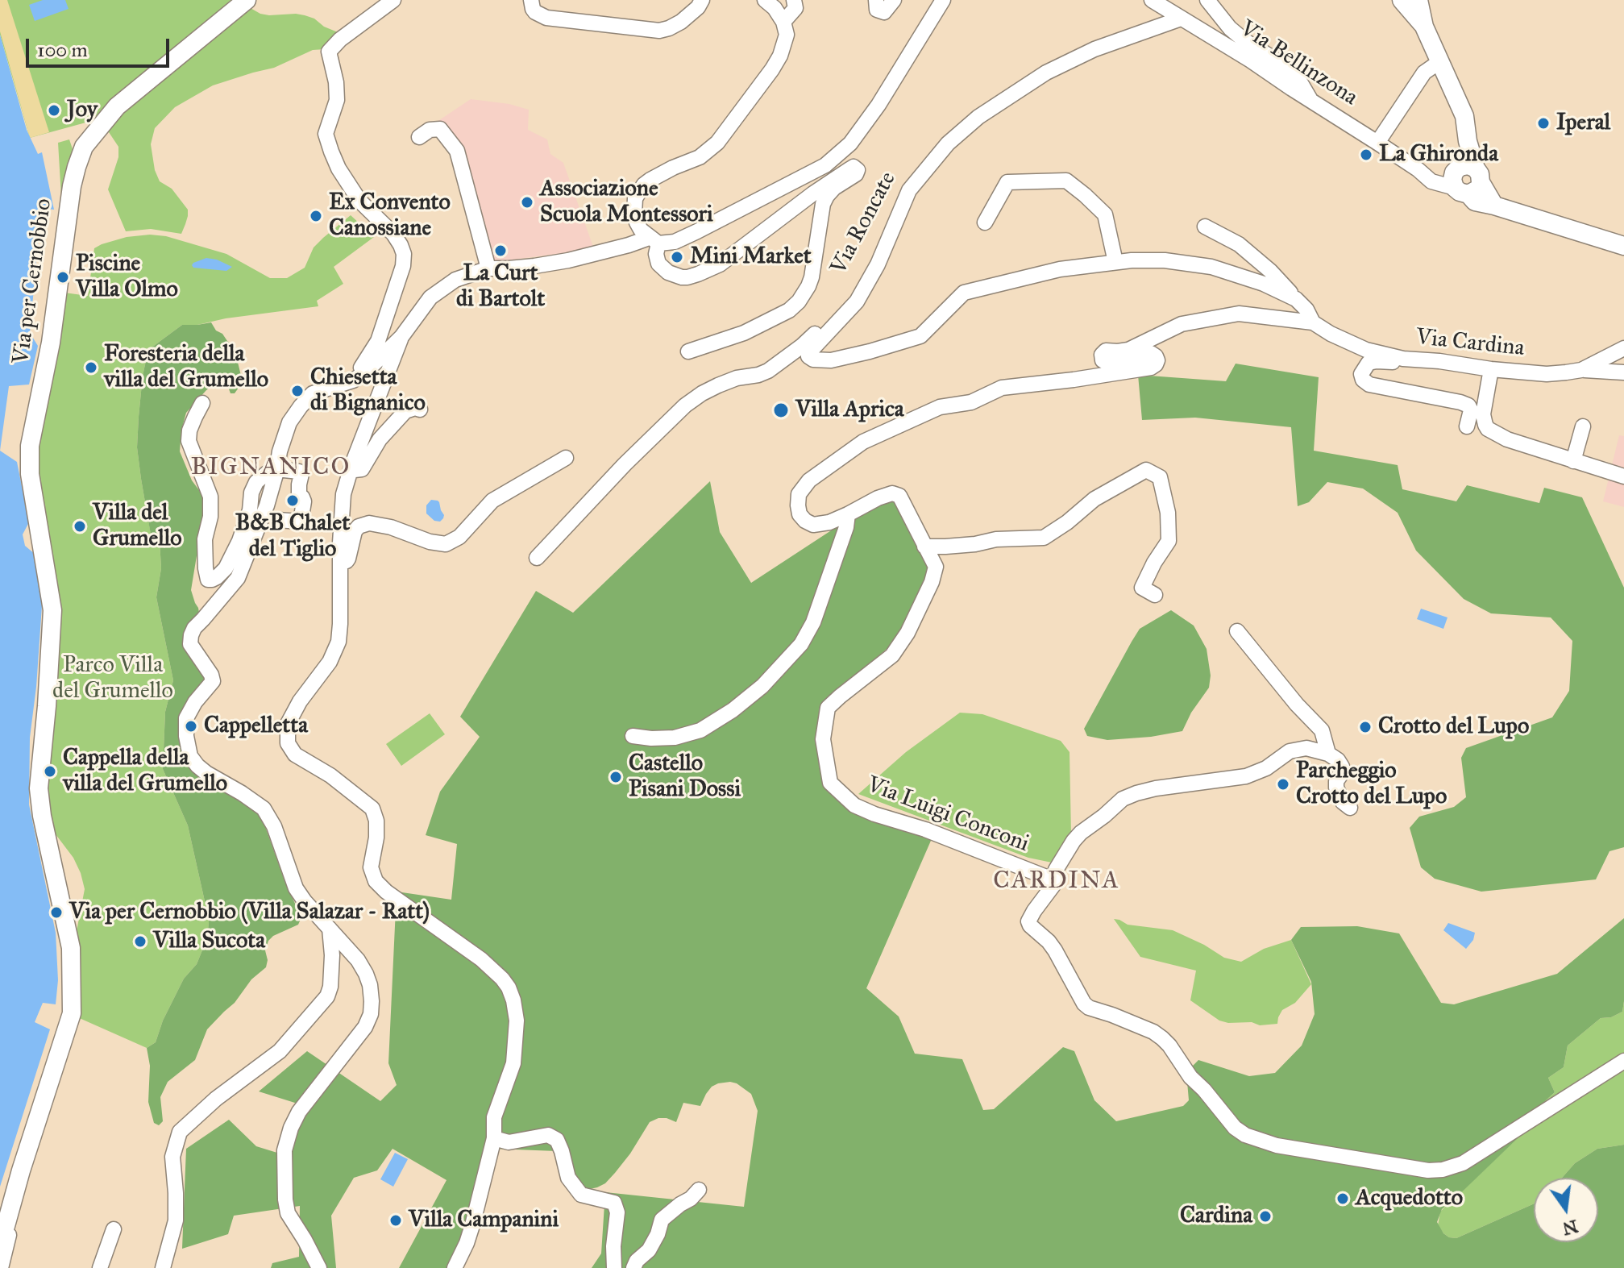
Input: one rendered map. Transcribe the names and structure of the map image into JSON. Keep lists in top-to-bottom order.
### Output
{
  "streets": {
    "main road": ["Via Bellinzona", "Via per Cernobbio"],
    "street": ["Via Roncate", "Via Cardina", "Via Luigi Conconi"]
  },
  "crossings": [
    ["Via Cardina", "Via Luigi Conconi"]
  ],
  "districts": ["BIGNANICO", "CARDINA"],
  "parks": ["Parco Villa del Grumello"],
  "places": [
    "Joy",
    "Iperal",
    "La Ghironda",
    "Associazione Scuola Montessori",
    "Ex Convento Canossiane",
    "La Curt di Bartolt",
    "Mini Market",
    "Piscine Villa Olmo",
    "Foresteria della villa del Grumello",
    "Chiesetta di Bignanico",
    "Villa Aprica",
    "B&B Chalet del Tiglio",
    "Villa del Grumello",
    "Cappelletta",
    "Crotto del Lupo",
    "Cappella della villa del Grumello",
    "Castello Pisani Dossi",
    "Parcheggio Crotto del Lupo",
    "Via per Cernobbio (Villa Salazar - Ratt)",
    "Villa Sucota",
    "Acquedotto",
    "Cardina",
    "Villa Campanini"
  ],
  "scale_bar": "100 m",
  "north": "bottom"
}
